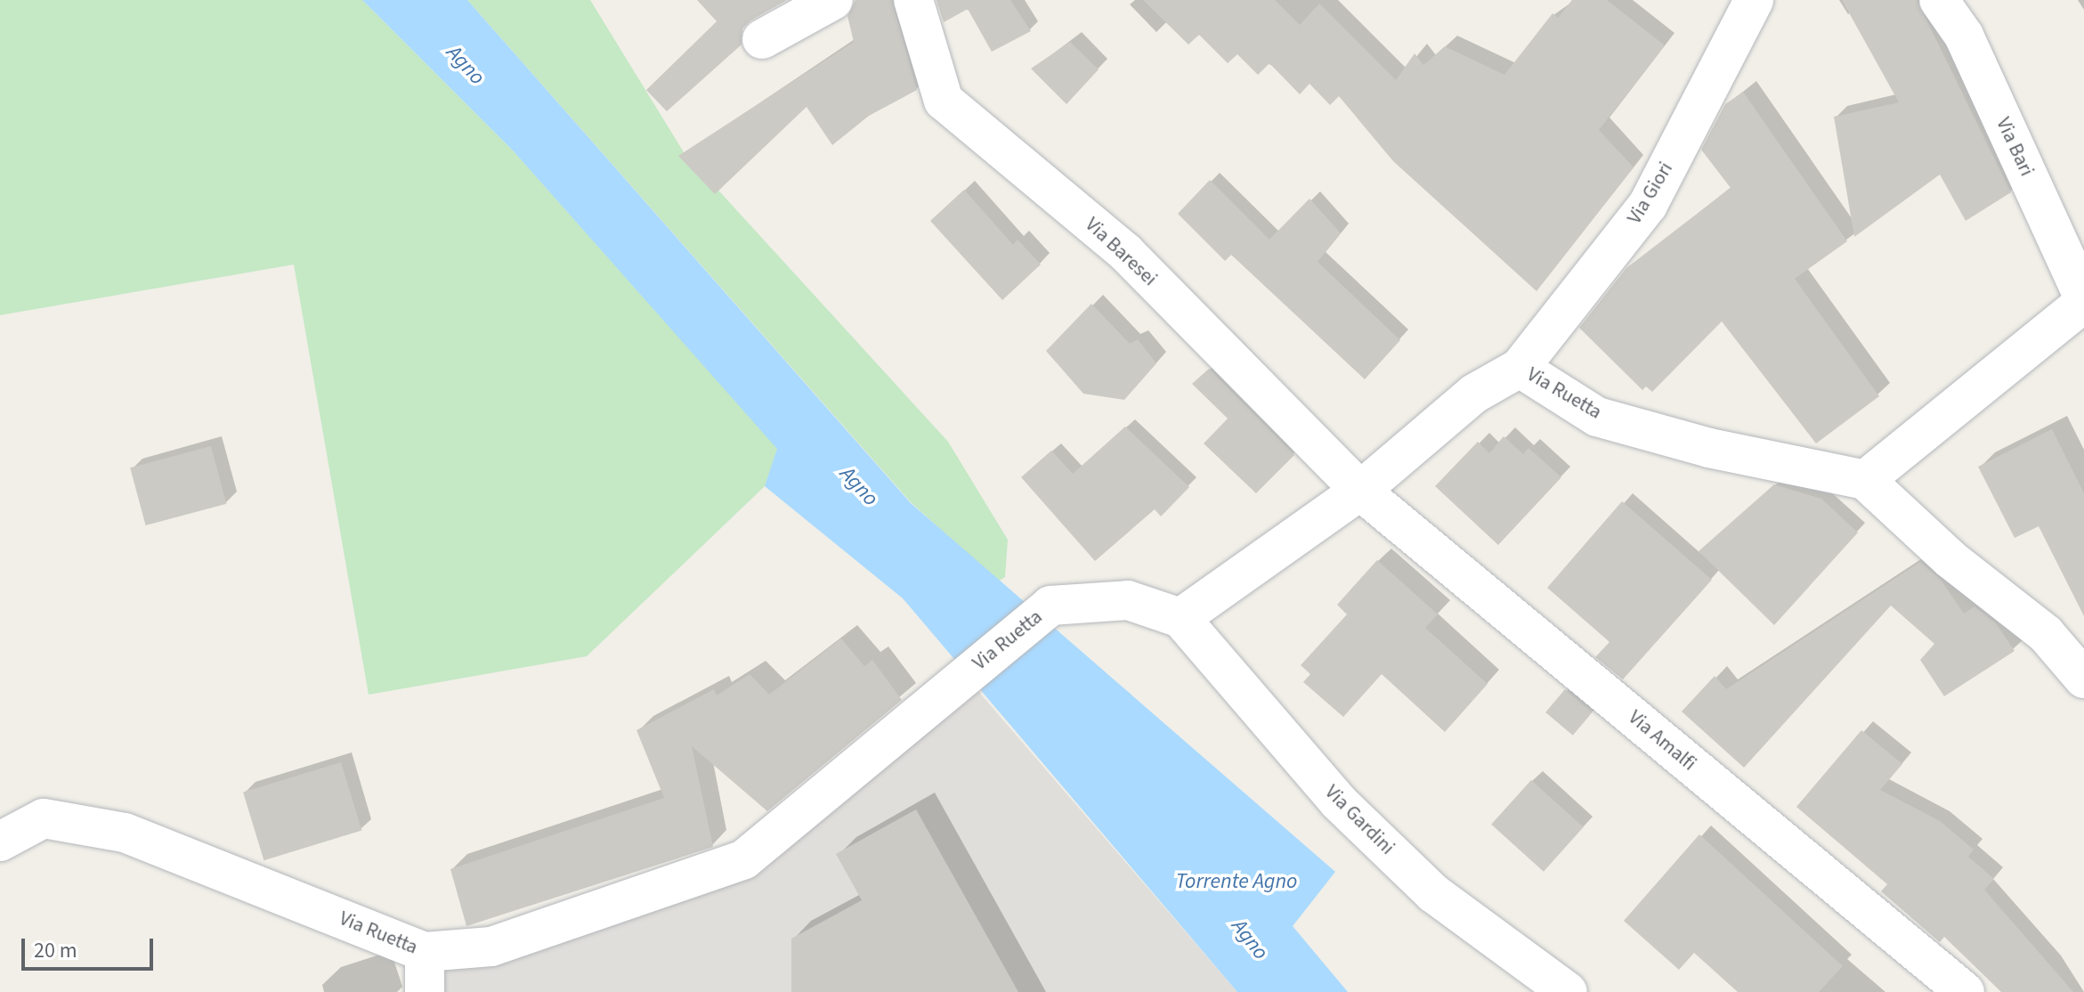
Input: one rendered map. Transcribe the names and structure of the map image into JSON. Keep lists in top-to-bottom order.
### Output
{
  "streets": {
    "street": [
      "Via Bari",
      "Via Giori",
      "Via Baresei",
      "Via Ruetta",
      "Via Amalfi",
      "Via Gardini"
    ]
  },
  "crossings": [
    ["Via Giori", "Via Ruetta"],
    ["Via Baresei", "Via Ruetta"],
    ["Via Baresei", "Via Amalfi"],
    ["Via Ruetta", "Via Amalfi"],
    ["Via Ruetta", "Via Gardini"]
  ],
  "water": ["Agno", "Torrente Agno"],
  "scale_bar": "20 m"
}
